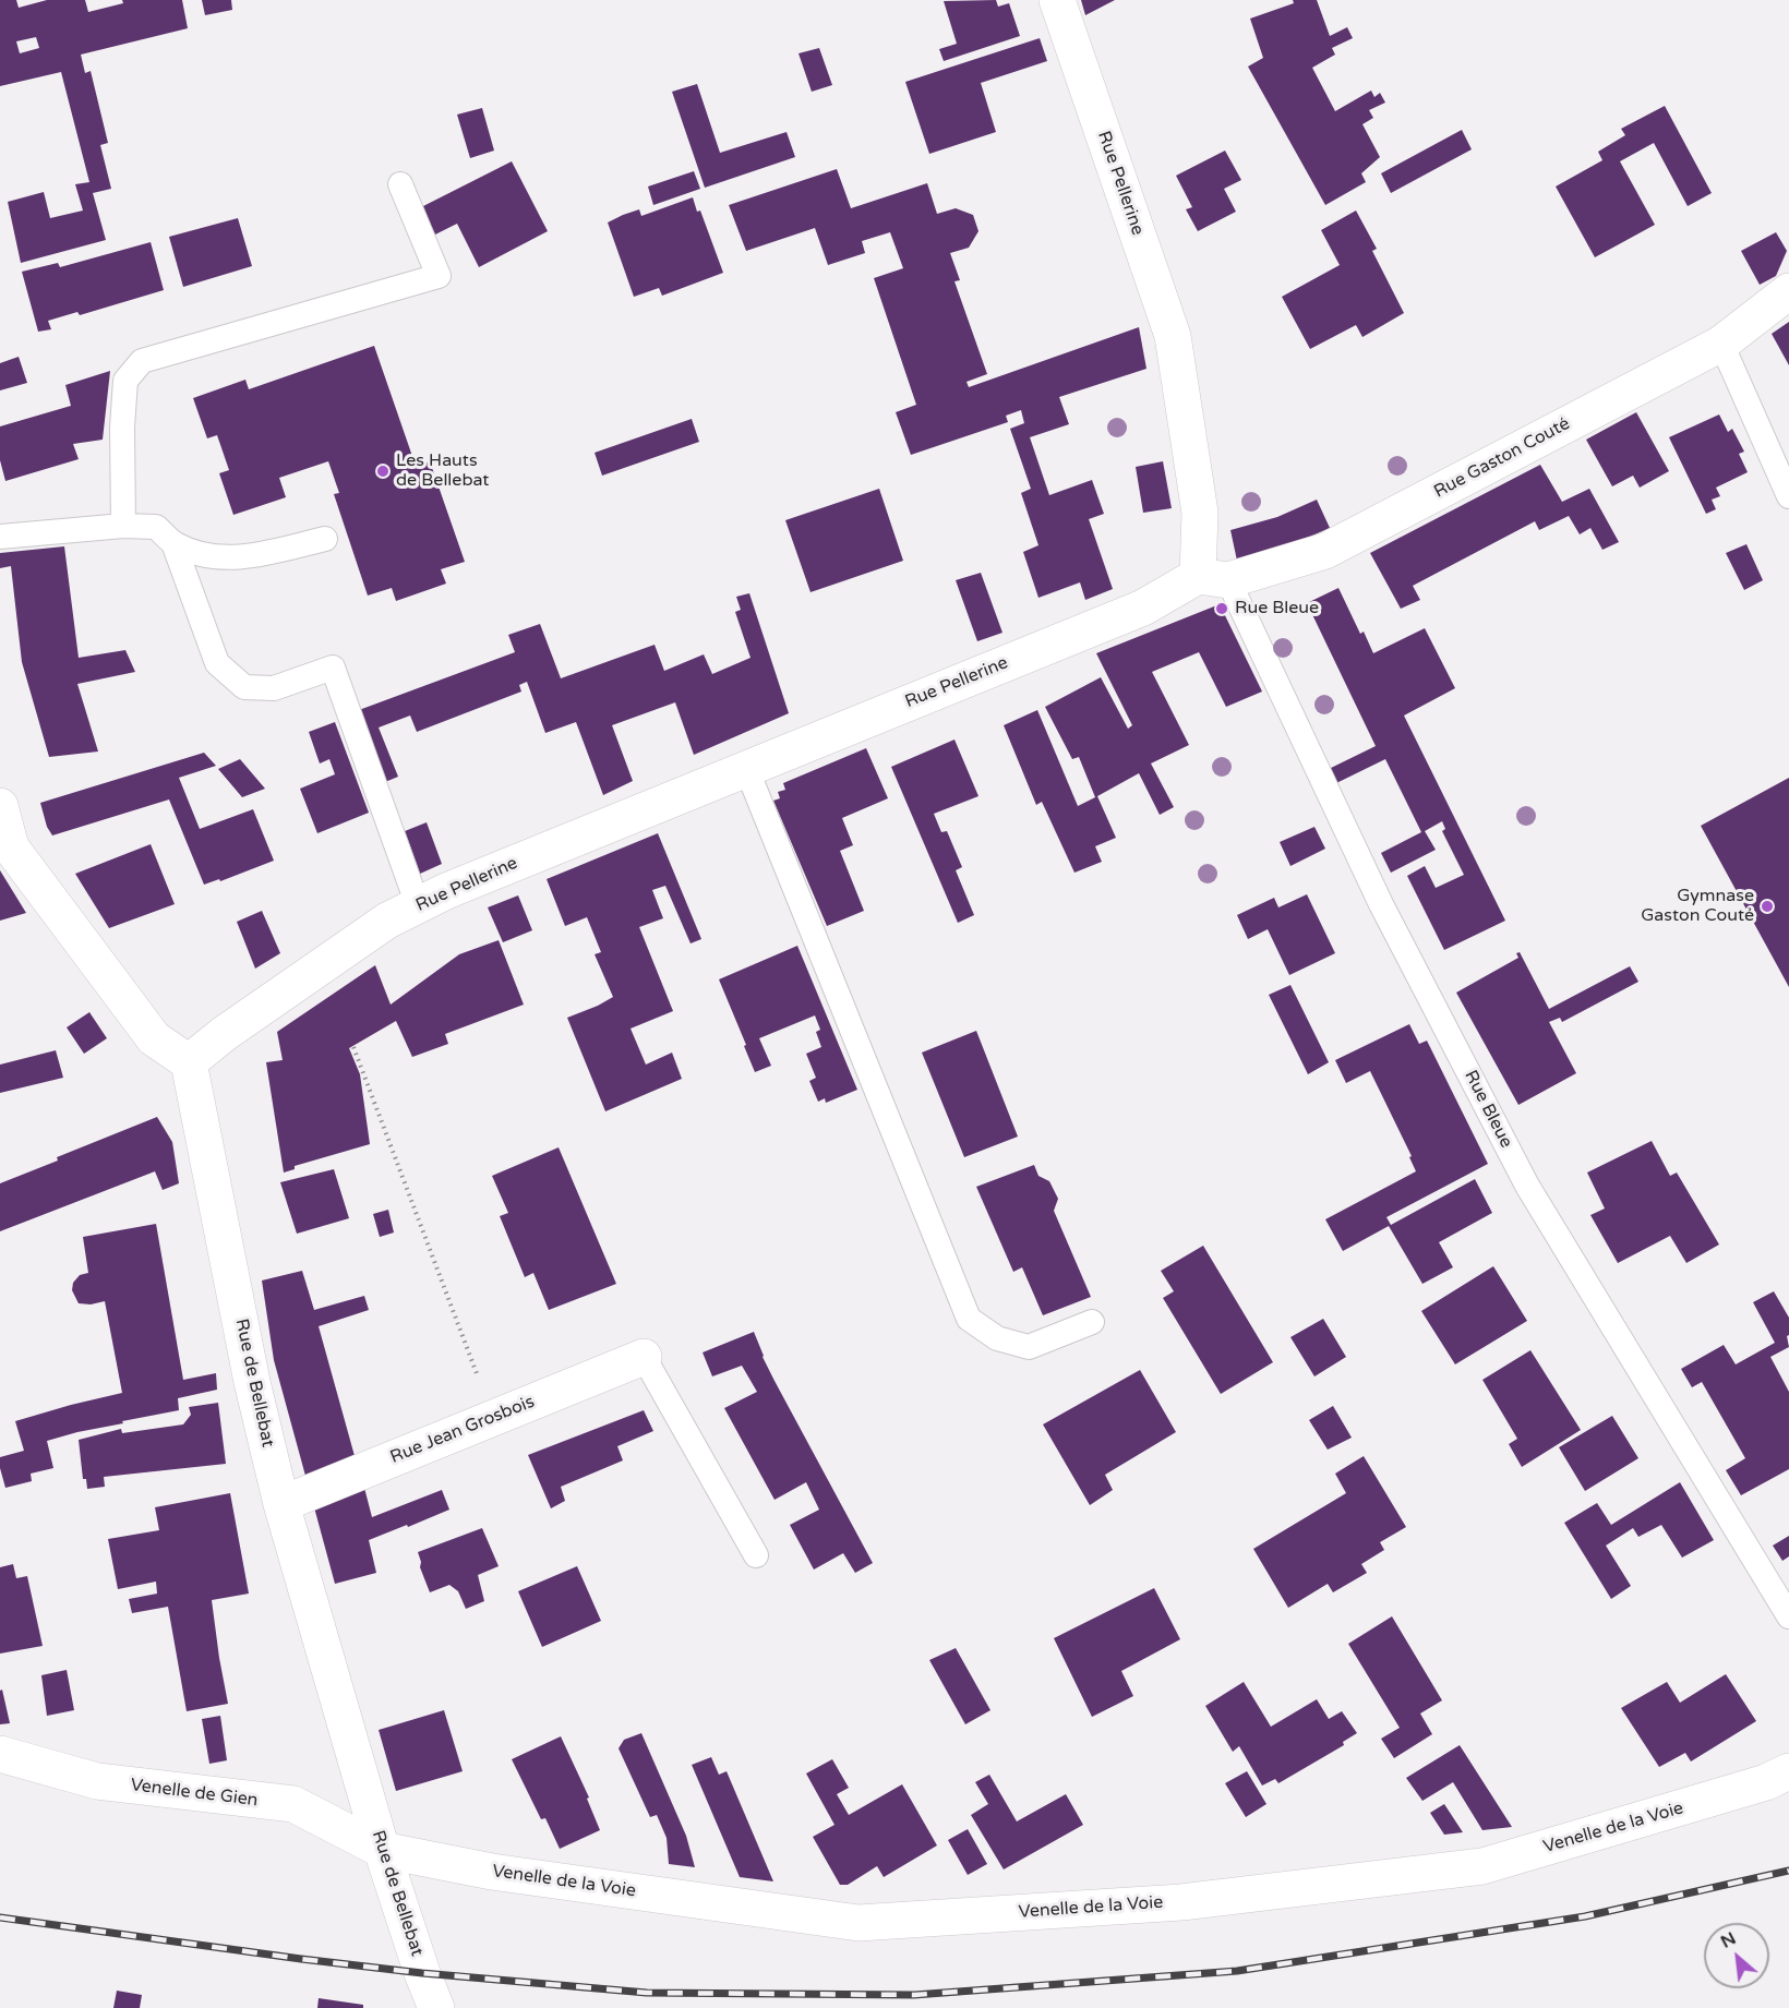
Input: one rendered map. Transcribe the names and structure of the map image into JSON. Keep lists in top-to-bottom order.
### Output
{
  "streets": {
    "street": [
      "Rue Pellerine",
      "Rue Gaston Couté",
      "Rue de Bellebat",
      "Rue Jean Grosbois",
      "Venelle de Gien",
      "Venelle de la Voie"
    ],
    "lane": ["Rue Bleue"]
  },
  "crossings": [
    ["Rue Pellerine", "Rue Gaston Couté"],
    ["Rue Pellerine", "Rue Bleue"],
    ["Rue Pellerine", "Rue de Bellebat"],
    ["Rue Gaston Couté", "Rue Bleue"],
    ["Rue de Bellebat", "Rue Jean Grosbois"],
    ["Rue de Bellebat", "Venelle de Gien"],
    ["Rue de Bellebat", "Venelle de la Voie"],
    ["Venelle de Gien", "Venelle de la Voie"]
  ],
  "places": ["Les Hauts de Bellebat", "Rue Bleue", "Gymnase Gaston Couté"],
  "north": "top left"
}
